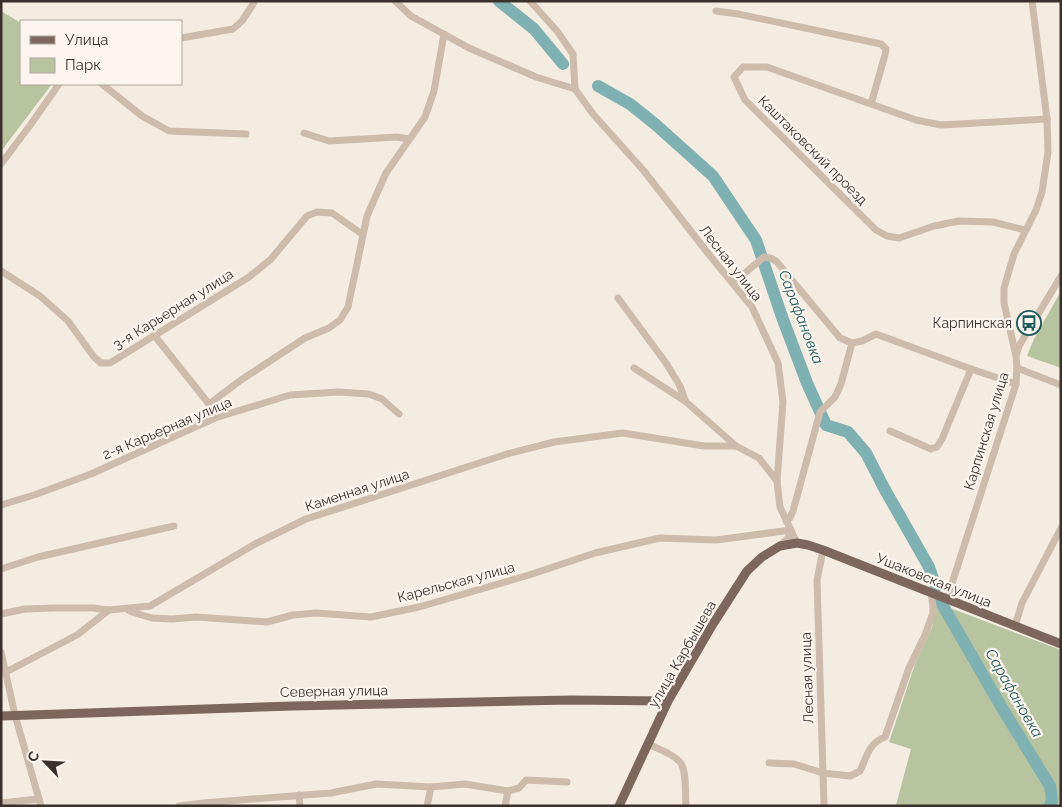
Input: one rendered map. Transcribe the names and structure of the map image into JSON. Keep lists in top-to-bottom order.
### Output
{
  "streets": {
    "main road": ["Ушаковская улица", "улица Карбышева", "Северная улица"],
    "street": [
      "Каштаковский проезд",
      "Лесная улица",
      "3-я Карьерная улица",
      "2-я Карьерная улица",
      "Карпинская улица",
      "Каменная улица",
      "Карельская улица"
    ]
  },
  "crossings": [
    ["Лесная улица", "Ушаковская улица"],
    ["Лесная улица", "Карельская улица"],
    ["Лесная улица", "улица Карбышева"],
    ["3-я Карьерная улица", "2-я Карьерная улица"],
    ["Карпинская улица", "Ушаковская улица"],
    ["Каменная улица", "Карельская улица"],
    ["Ушаковская улица", "улица Карбышева"],
    ["улица Карбышева", "Северная улица"]
  ],
  "water": ["Сарафановка"],
  "places": {
    "bus stop": ["Карпинская"]
  },
  "legend": ["Улица", "Парк"],
  "north": "top left"
}
